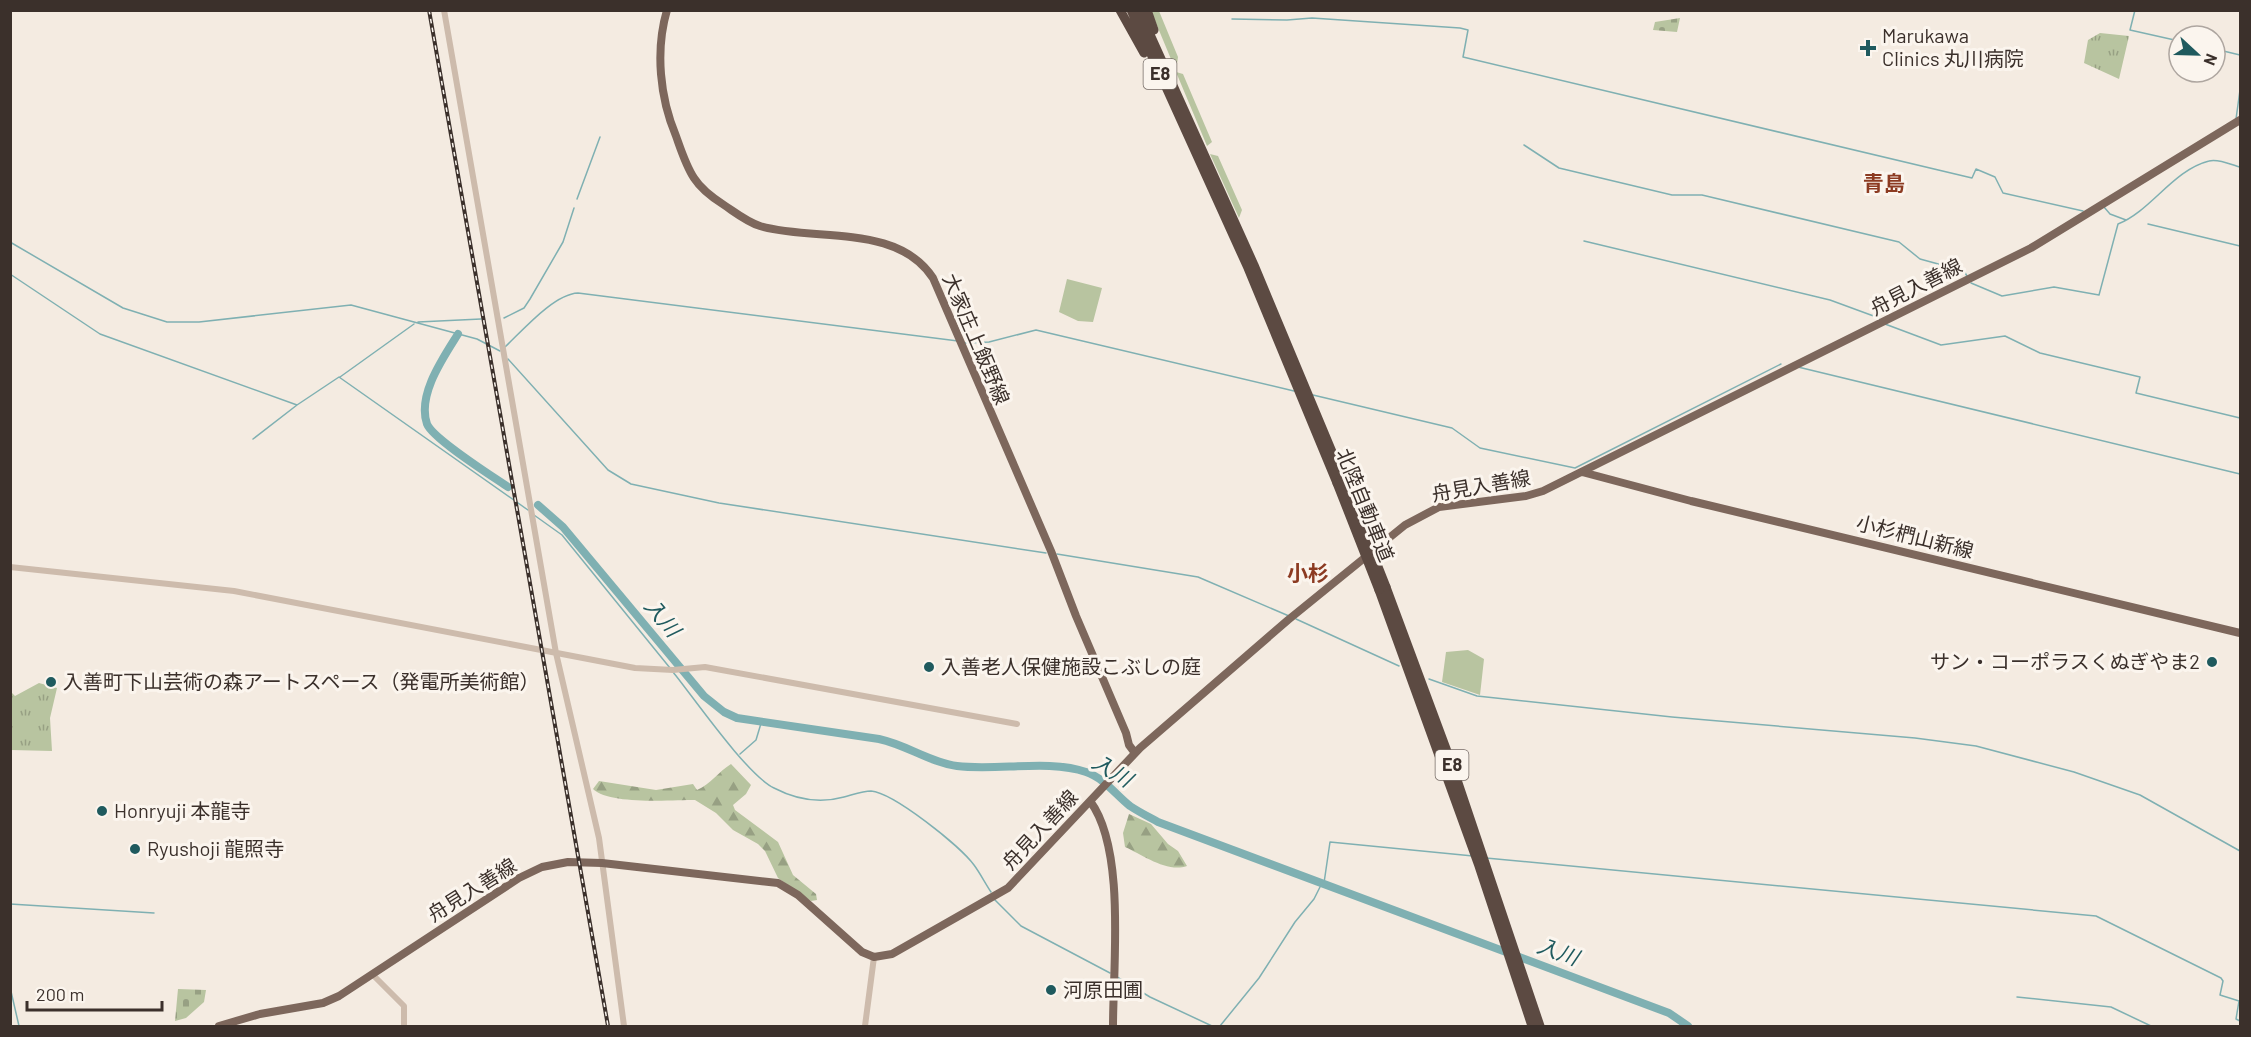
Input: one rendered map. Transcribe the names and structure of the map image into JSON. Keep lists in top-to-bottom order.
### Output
{
  "streets": {
    "highway": ["E8", "北陸自動車道"],
    "main road": ["舟見入善線", "大家庄上飯野線", "小杉椚山新線"]
  },
  "crossings": [
    ["舟見入善線", "大家庄上飯野線"],
    ["舟見入善線", "小杉椚山新線"]
  ],
  "districts": ["青島", "小杉"],
  "water": ["入川"],
  "places": {
    "health": ["Marukawa Clinics 丸川病院"],
    "other": [
      "サン・コーポラスくぬぎやま2",
      "入善老人保健施設こぶしの庭",
      "入善町下山芸術の森アートスペース（発電所美術館）",
      "Honryuji 本龍寺",
      "Ryushoji 龍照寺",
      "河原田圃"
    ]
  },
  "scale_bar": "200 m",
  "north": "right"
}
